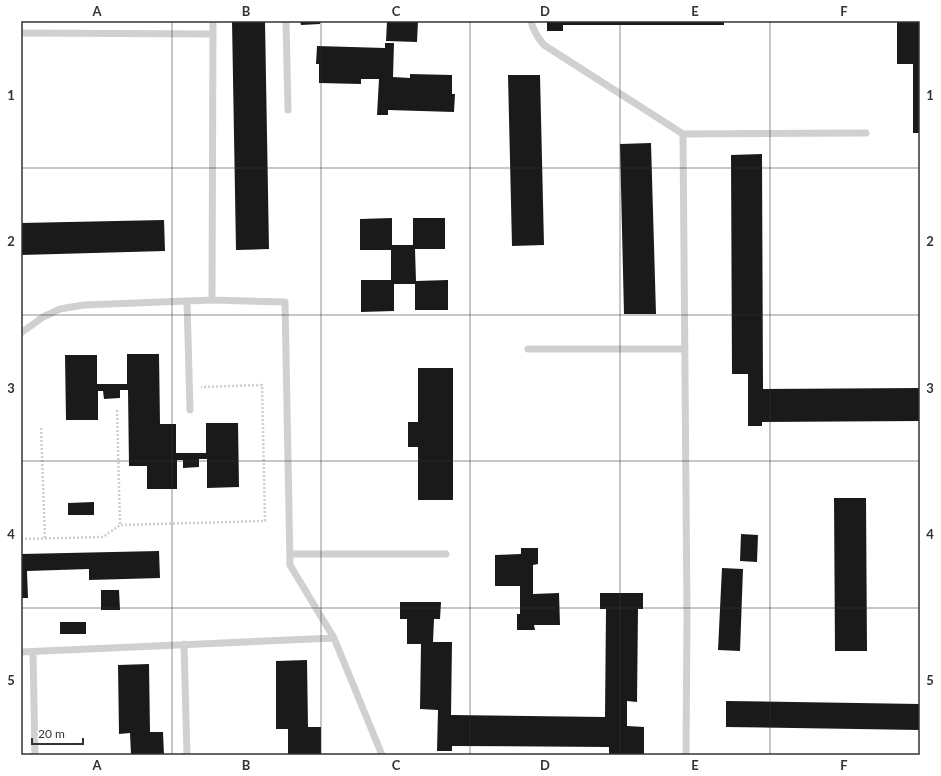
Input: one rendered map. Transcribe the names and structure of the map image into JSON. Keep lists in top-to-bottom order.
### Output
{
  "scale_bar": "20 m",
  "grid": {
    "columns": [
      "A",
      "B",
      "C",
      "D",
      "E",
      "F"
    ],
    "rows": [
      "1",
      "2",
      "3",
      "4",
      "5"
    ]
  }
}
